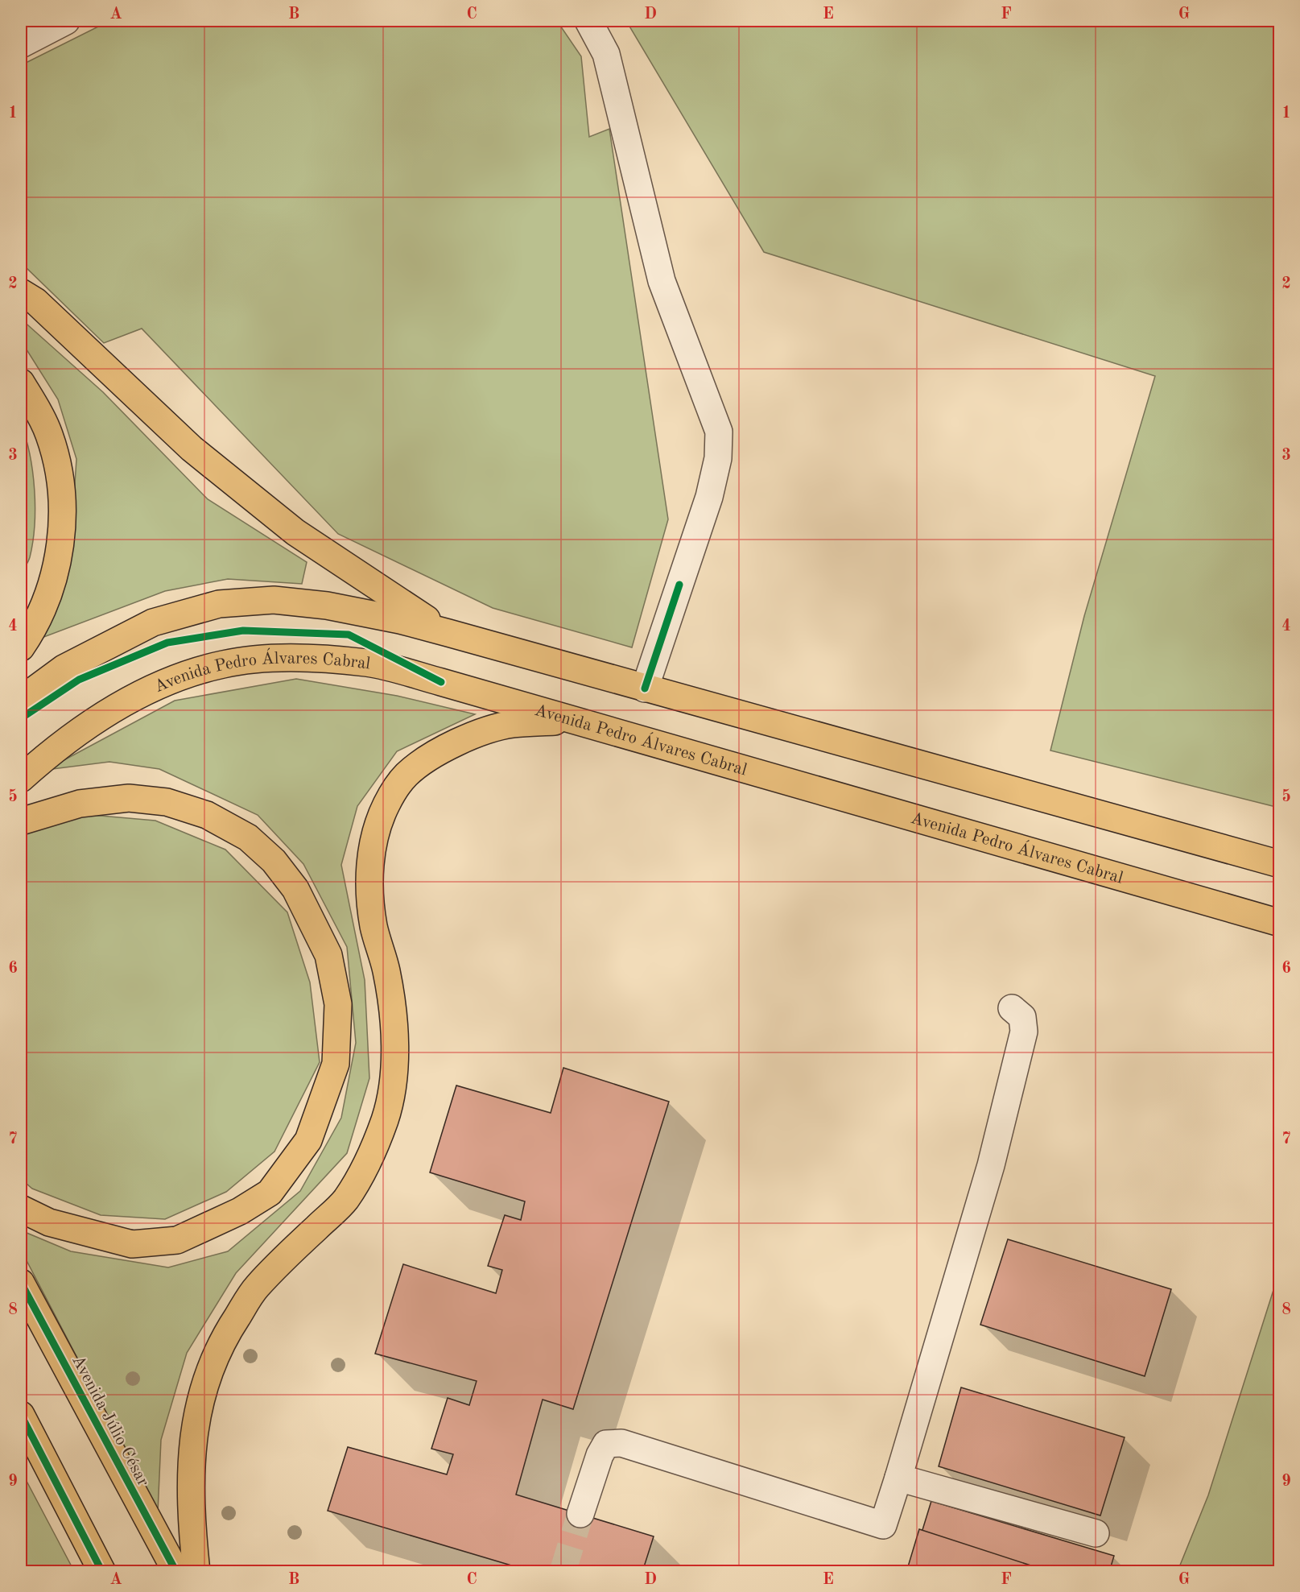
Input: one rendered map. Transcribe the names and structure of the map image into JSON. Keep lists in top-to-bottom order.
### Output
{
  "streets": {
    "main road": ["Avenida Pedro Álvares Cabral", "Avenida Júlio César"]
  },
  "grid": {
    "columns": [
      "A",
      "B",
      "C",
      "D",
      "E",
      "F",
      "G"
    ],
    "rows": [
      "1",
      "2",
      "3",
      "4",
      "5",
      "6",
      "7",
      "8",
      "9"
    ]
  }
}
